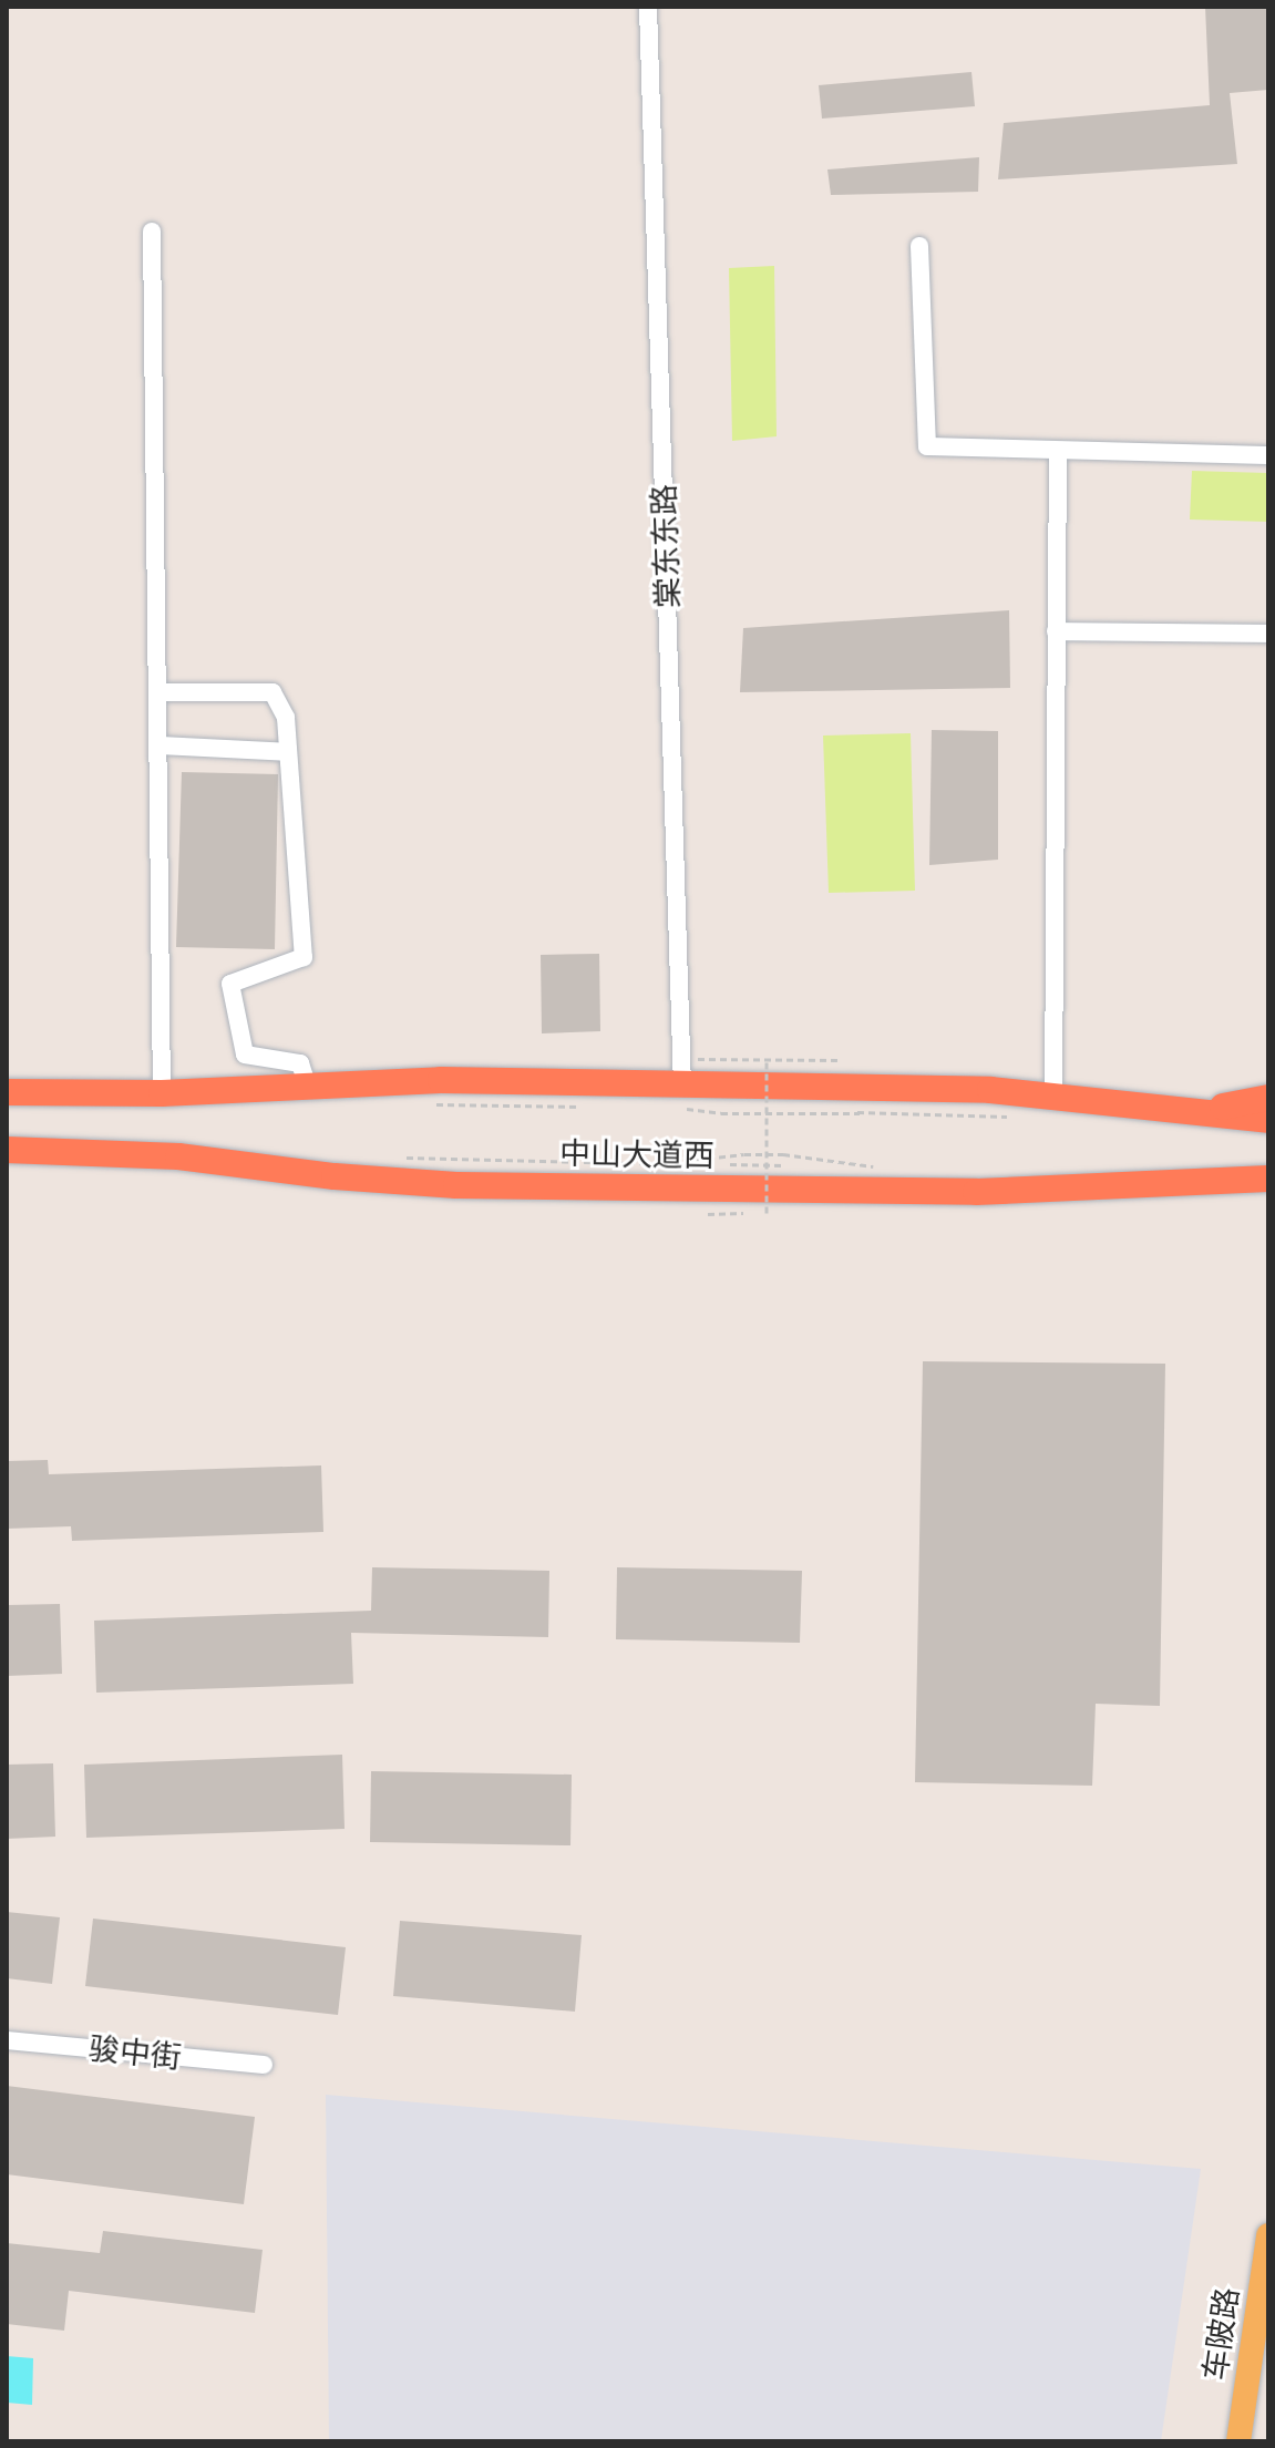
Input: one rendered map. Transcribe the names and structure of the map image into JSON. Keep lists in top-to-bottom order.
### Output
{
  "streets": {
    "highway": ["中山大道西"],
    "main road": ["车陂路"],
    "street": ["棠东东路", "骏中街"]
  }
}
